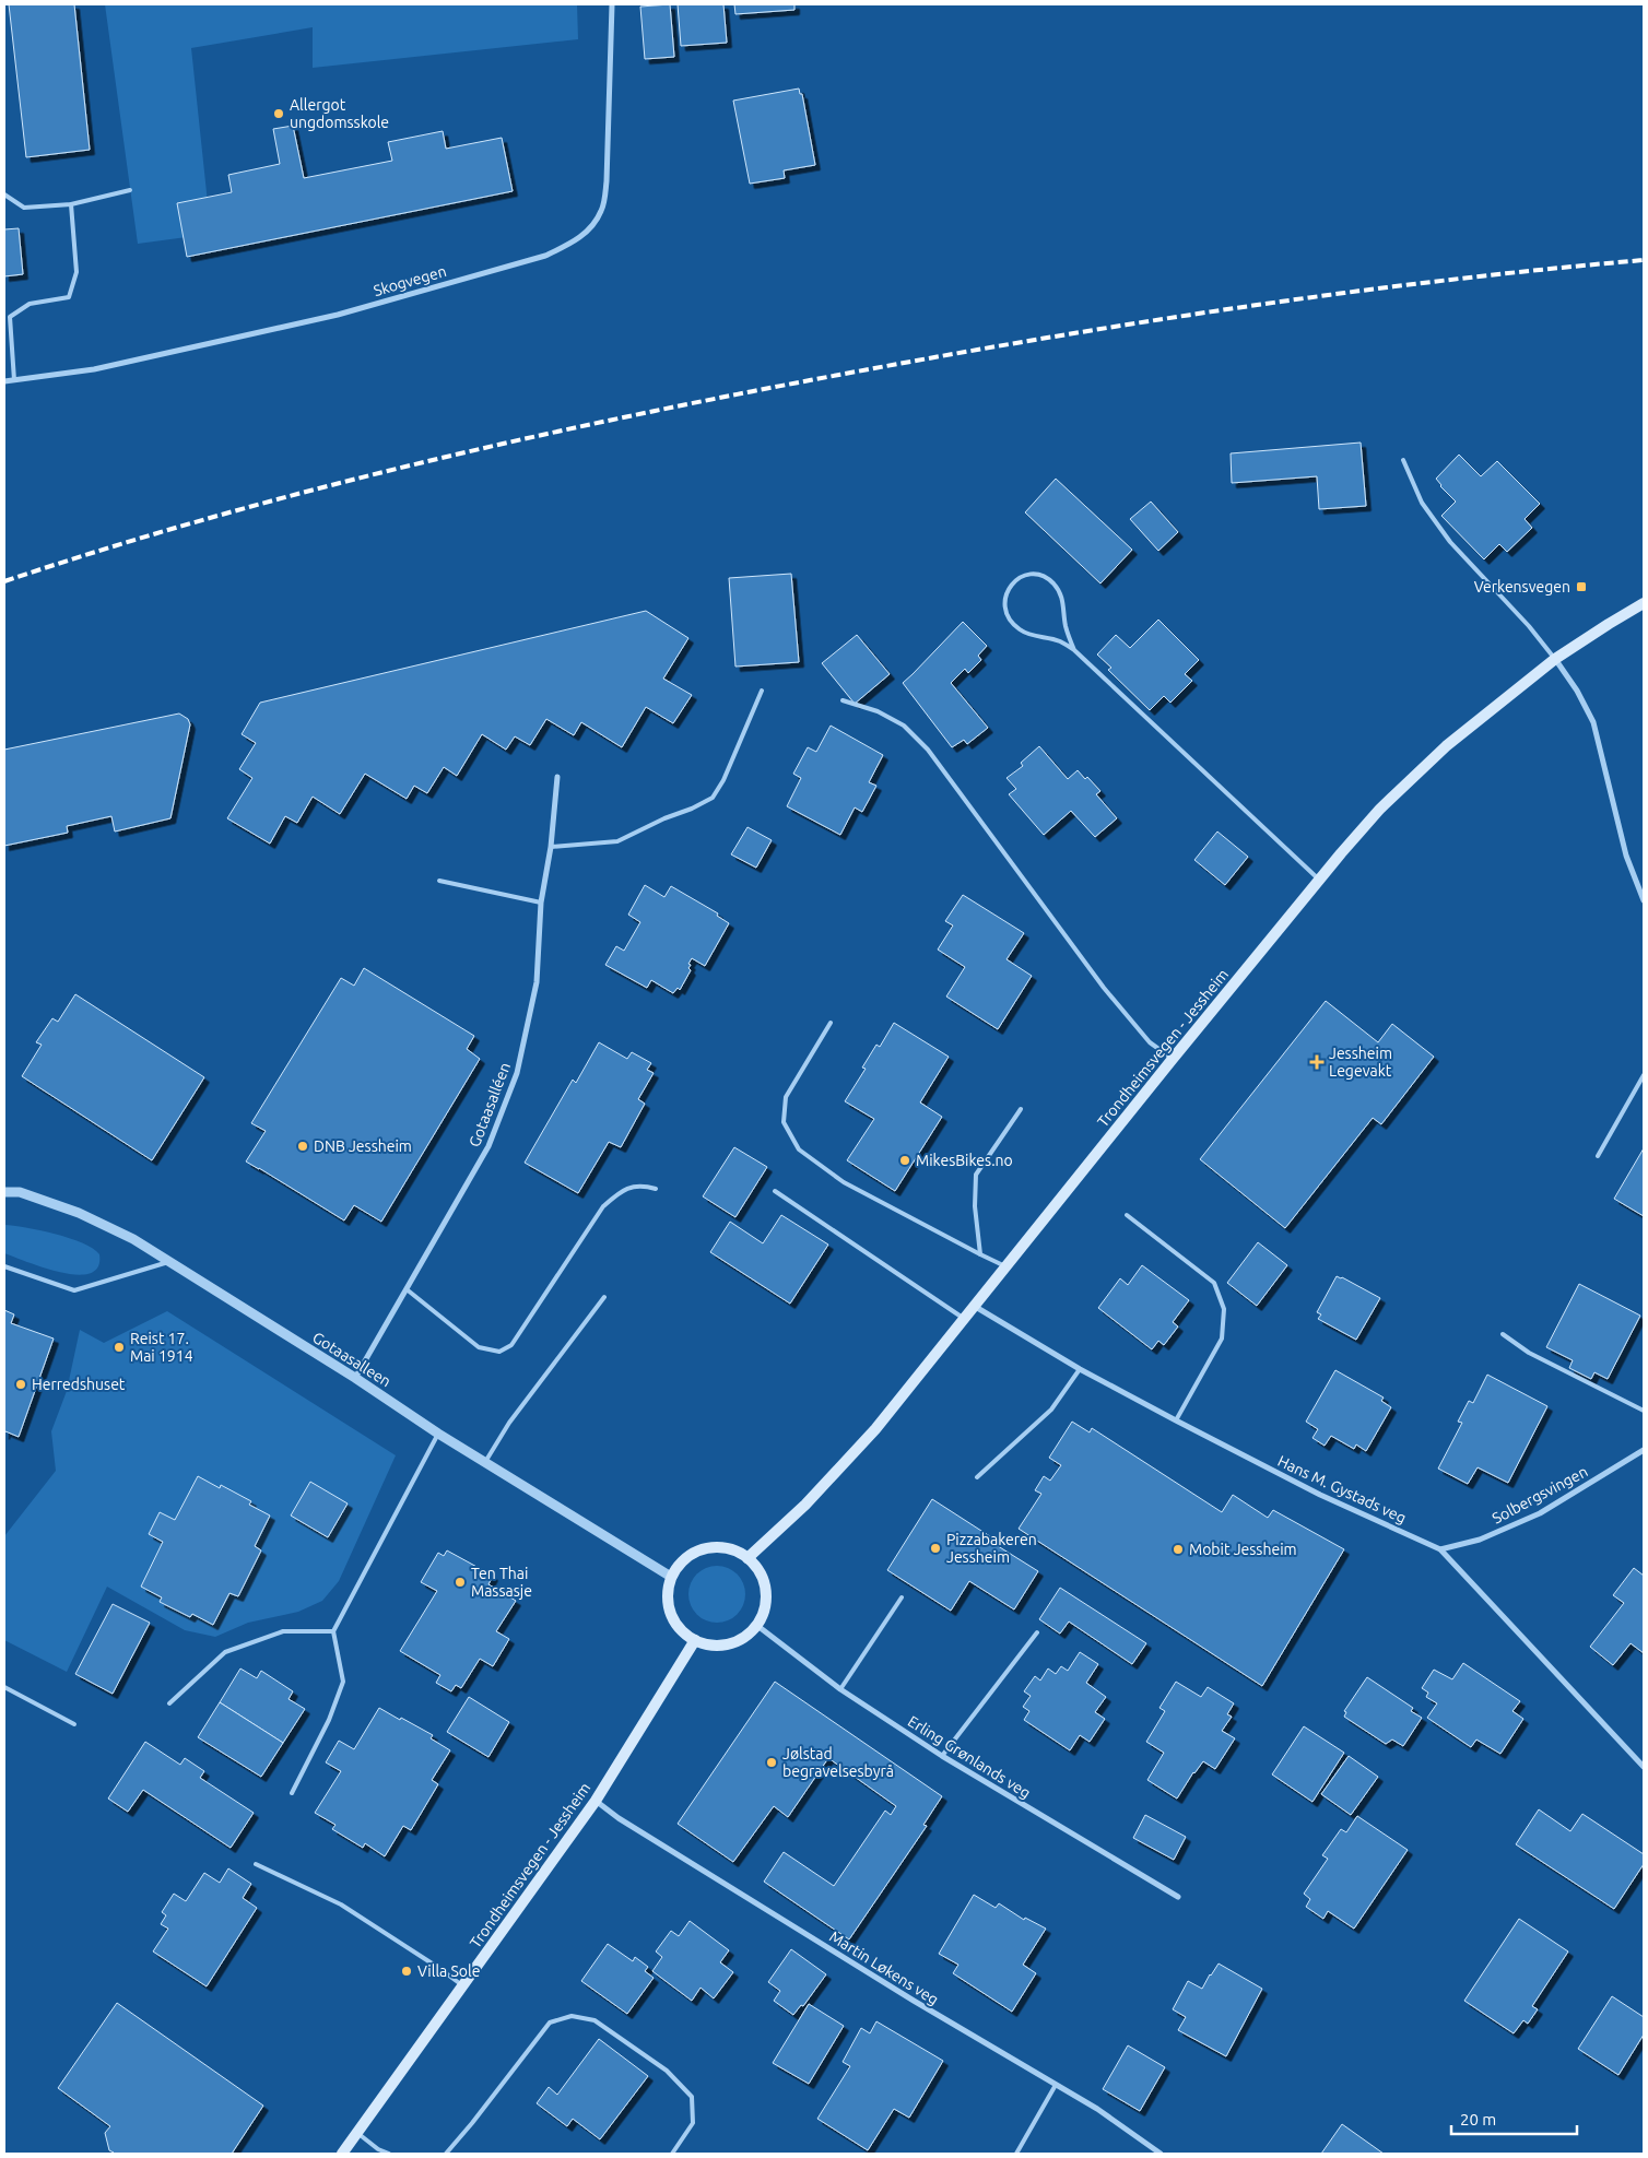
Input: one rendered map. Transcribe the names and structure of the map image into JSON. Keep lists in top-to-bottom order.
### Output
{
  "streets": {
    "main road": ["Trondheimsvegen - Jessheim"],
    "street": [
      "Skogvegen",
      "Gotaasalléen",
      "Gotaasalleen",
      "Hans M. Gystads veg",
      "Solbergsvingen",
      "Erling Grønlands veg",
      "Martin Løkens veg"
    ]
  },
  "crossings": [
    ["Trondheimsvegen - Jessheim", "Gotaasalleen"],
    ["Trondheimsvegen - Jessheim", "Hans M. Gystads veg"],
    ["Trondheimsvegen - Jessheim", "Erling Grønlands veg"],
    ["Trondheimsvegen - Jessheim", "Martin Løkens veg"],
    ["Gotaasalléen", "Gotaasalleen"],
    ["Gotaasalleen", "Erling Grønlands veg"],
    ["Hans M. Gystads veg", "Solbergsvingen"]
  ],
  "places": {
    "other": [
      "Allergot ungdomsskole",
      "DNB Jessheim",
      "MikesBikes.no",
      "Reist 17. Mai 1914",
      "Herredshuset",
      "Pizzabakeren Jessheim",
      "Mobit Jessheim",
      "Ten Thai Massasje",
      "Jølstad begravelsesbyrå",
      "Villa Sole"
    ],
    "transit": ["Verkensvegen"],
    "health": ["Jessheim Legevakt"]
  },
  "scale_bar": "20 m"
}
